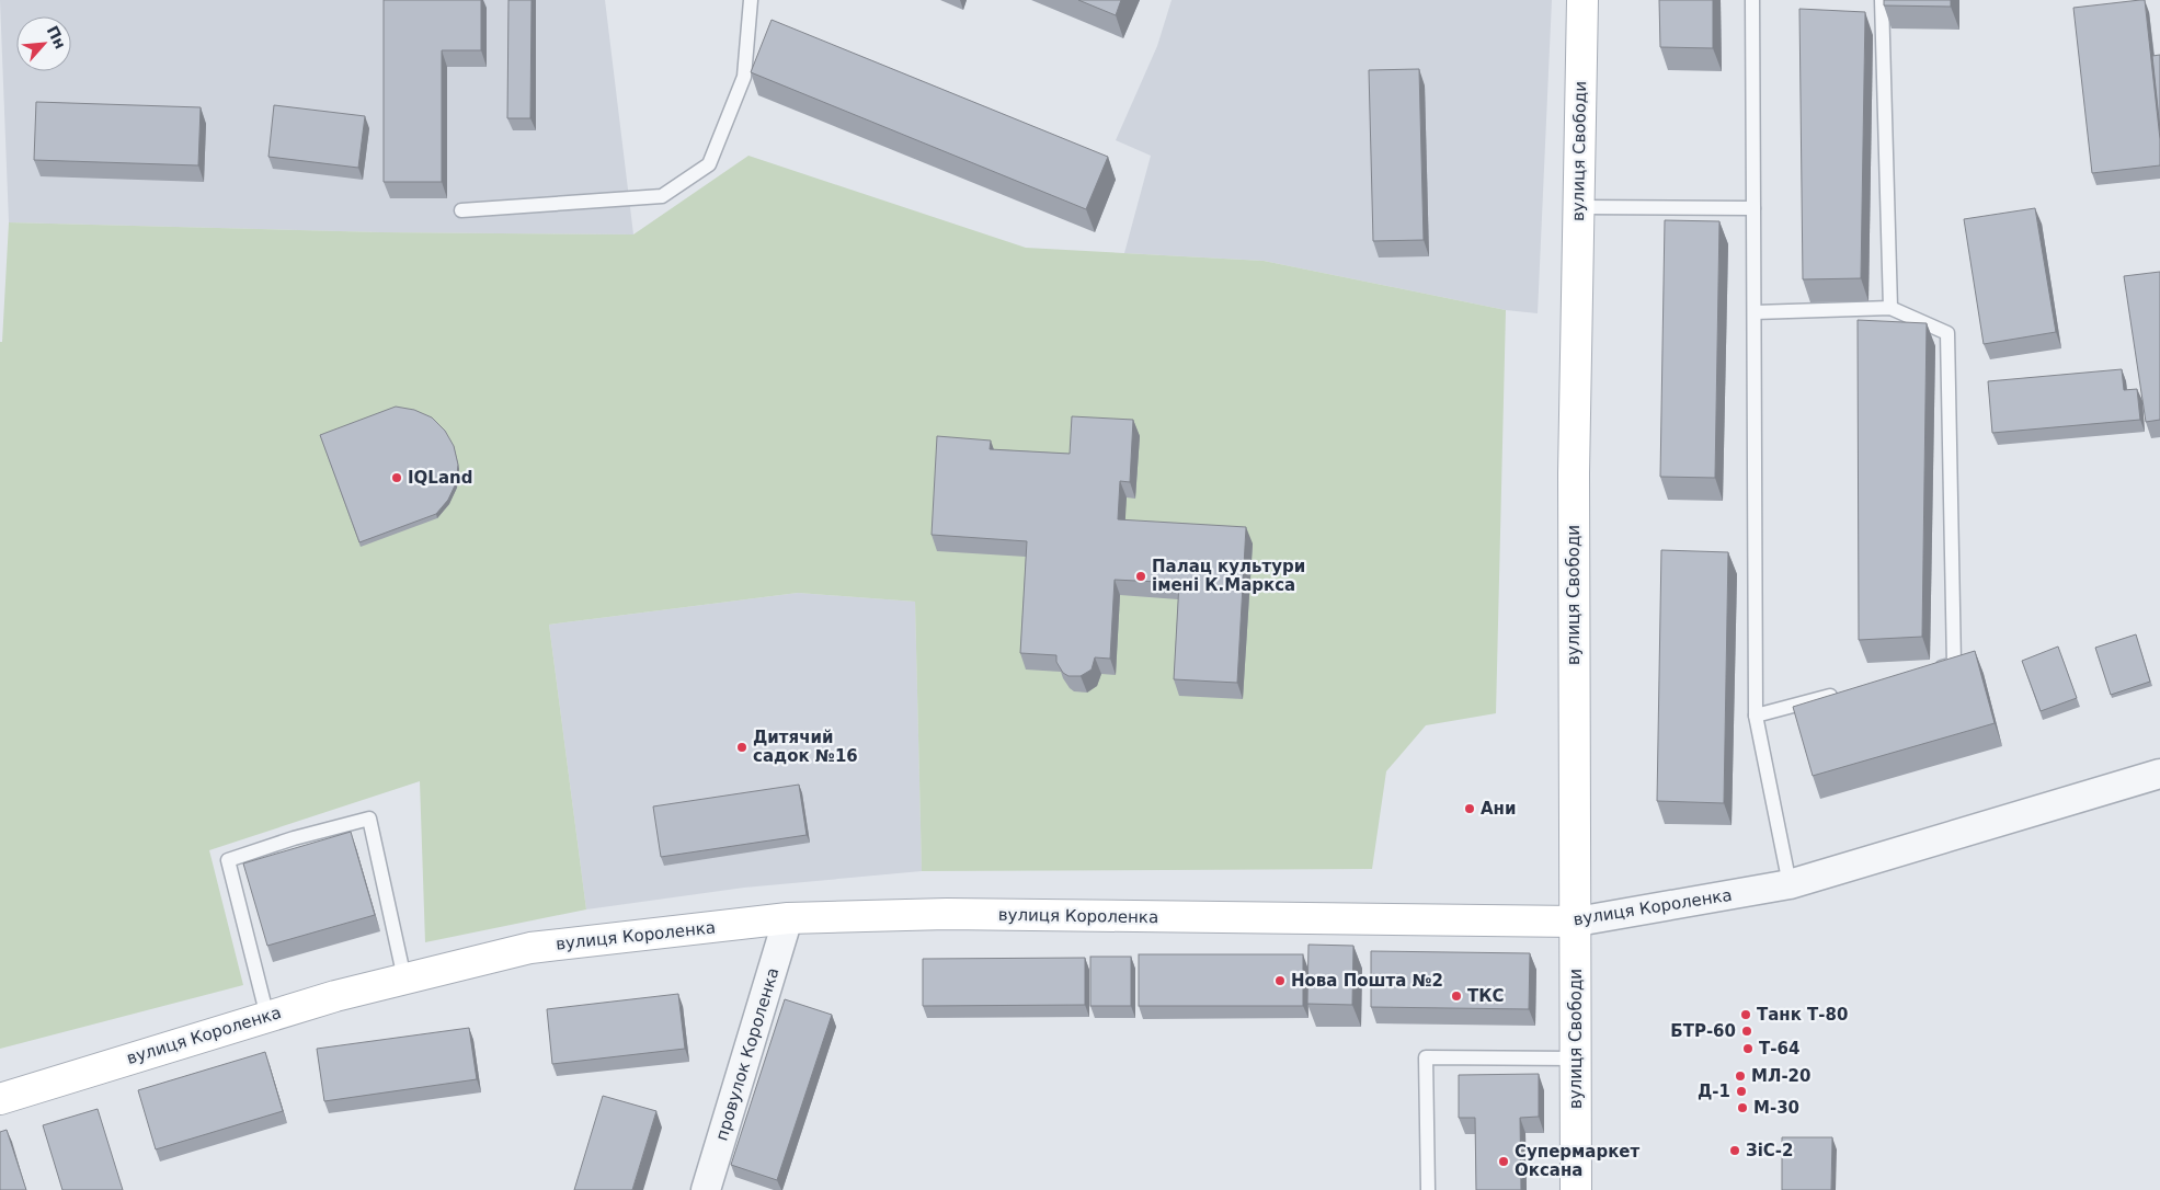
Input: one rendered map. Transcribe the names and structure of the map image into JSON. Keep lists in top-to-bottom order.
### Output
{
  "streets": {
    "main road": ["вулиця Свободи", "вулиця Короленка"],
    "street": ["провулок Короленка"]
  },
  "crossings": [
    ["вулиця Свободи", "вулиця Короленка"],
    ["вулиця Короленка", "провулок Короленка"]
  ],
  "places": [
    "IQLand",
    "Палац культури імені К.Маркса",
    "Дитячий садок №16",
    "Ани",
    "Нова Пошта №2",
    "ТКС",
    "Танк Т-80",
    "БТР-60",
    "Т-64",
    "МЛ-20",
    "Д-1",
    "М-30",
    "ЗіС-2",
    "Супермаркет Оксана"
  ],
  "north": "top right"
}
